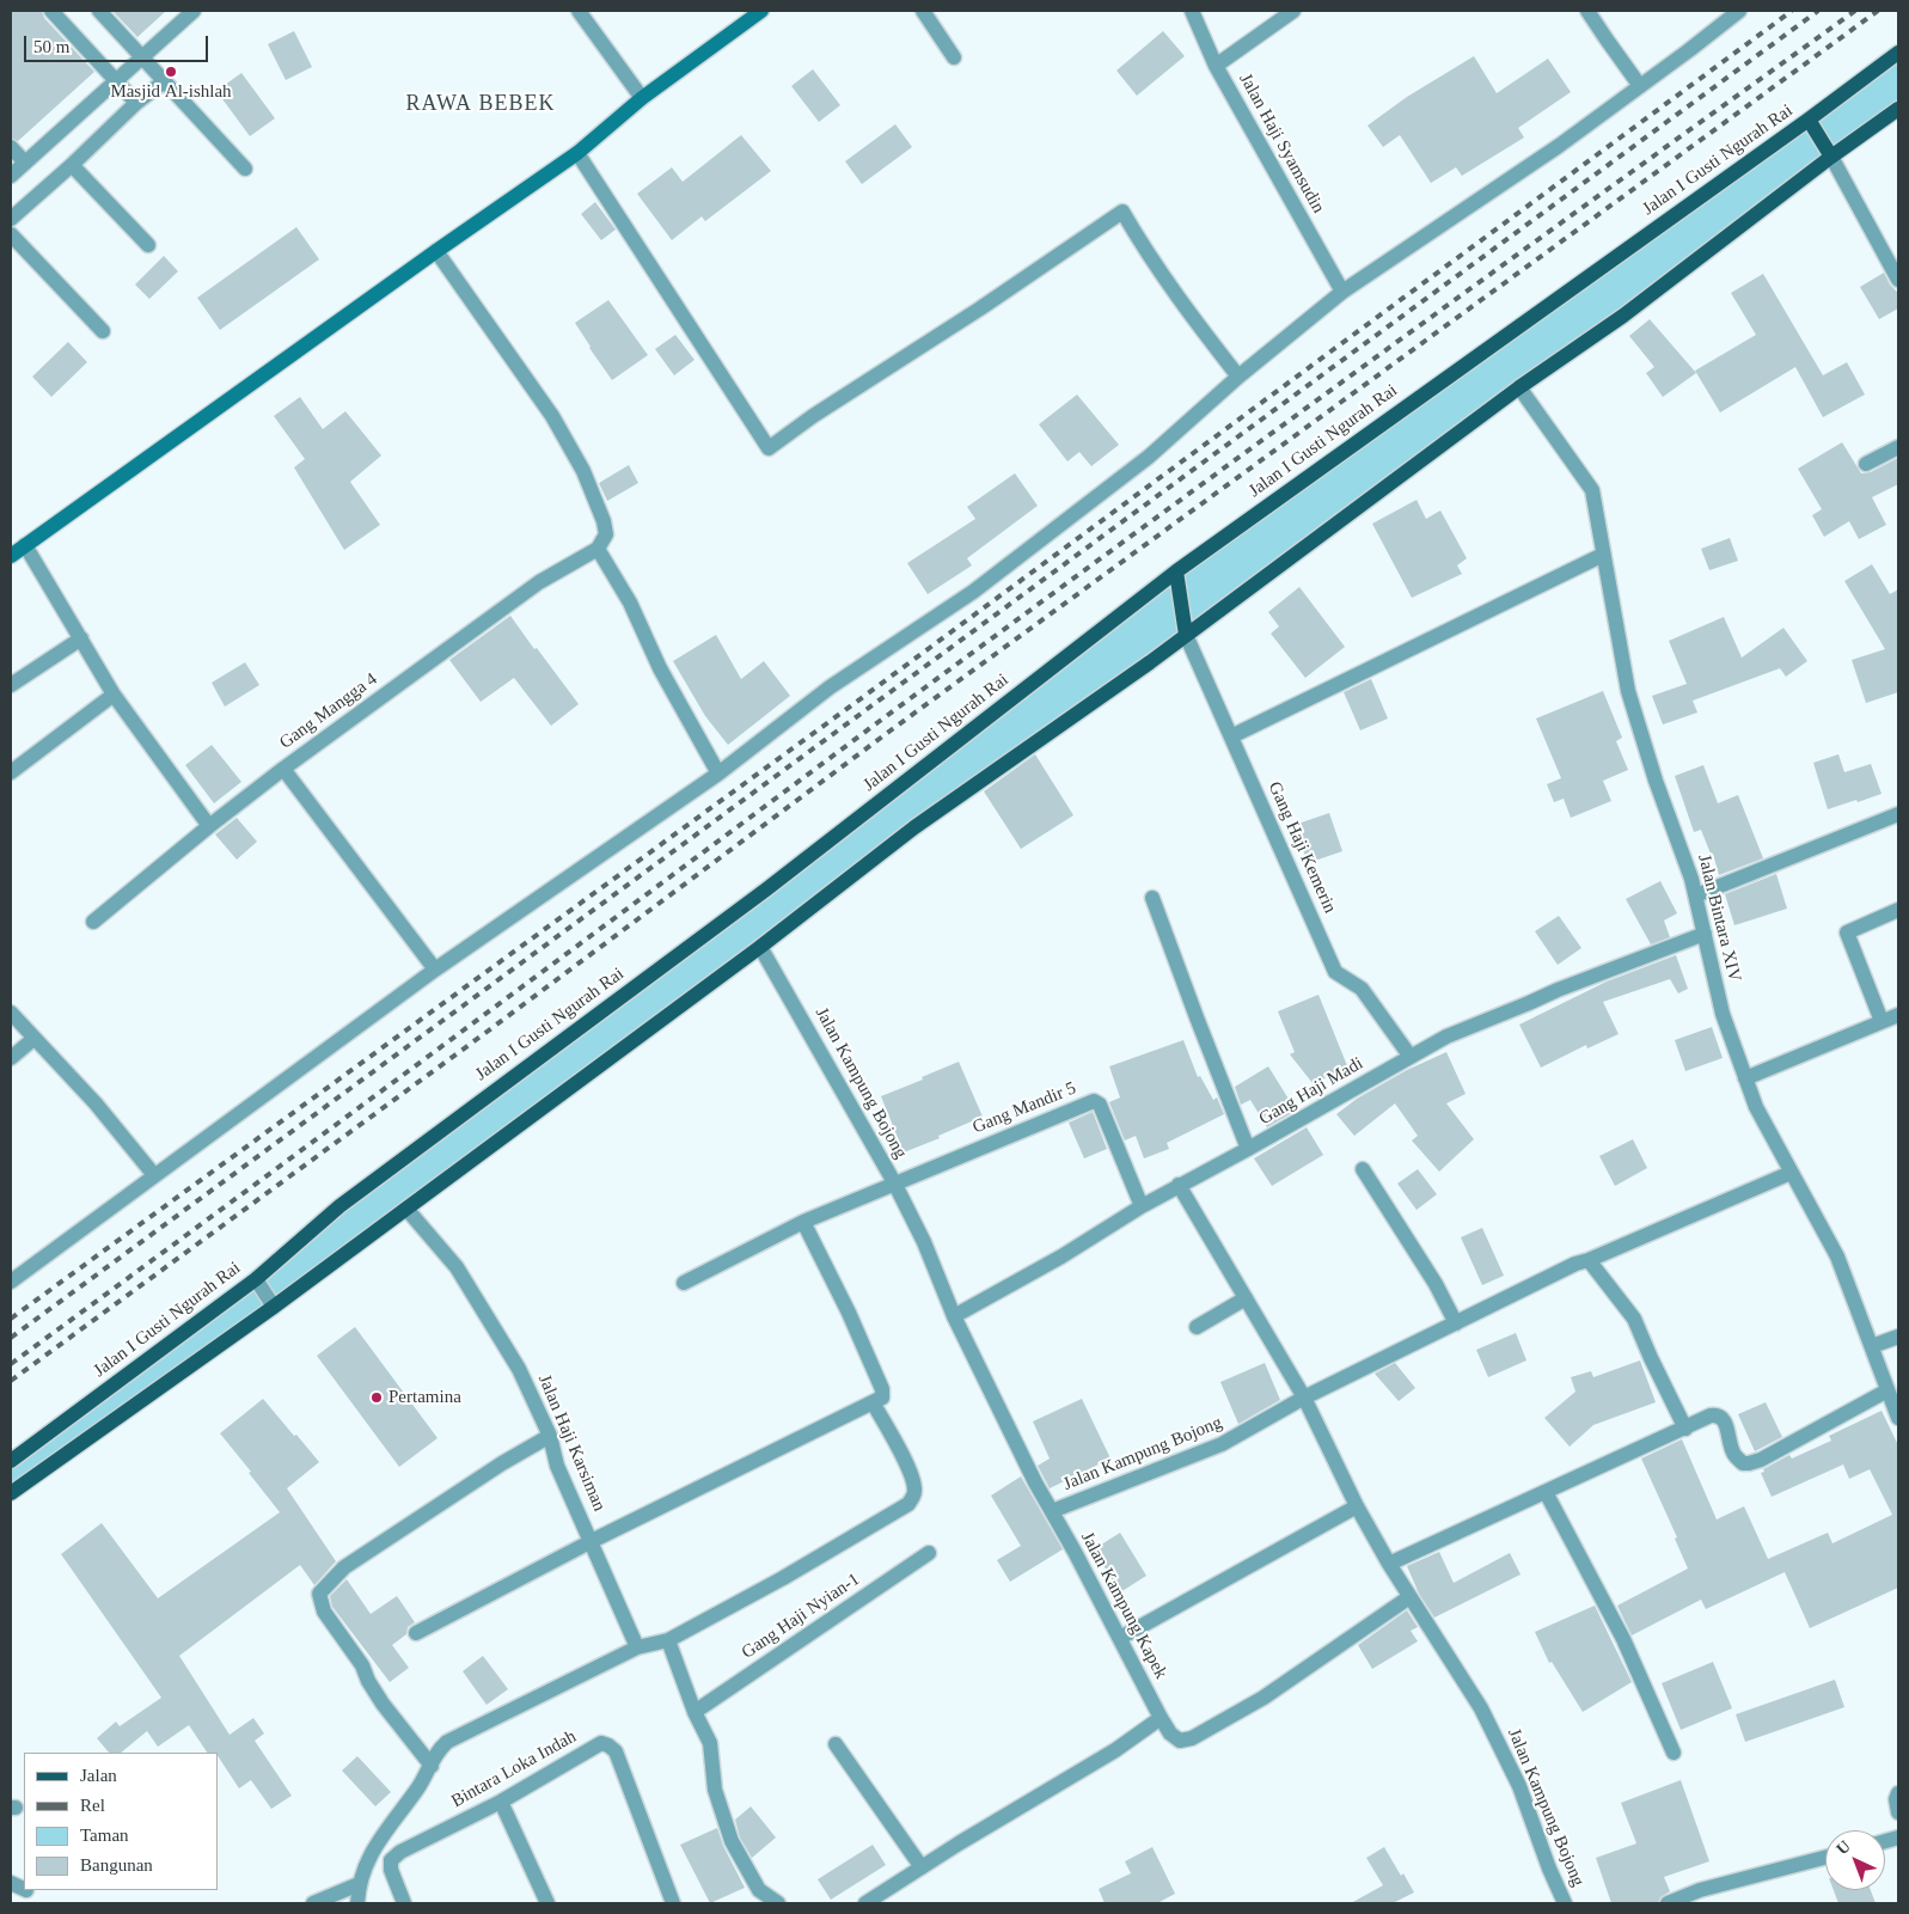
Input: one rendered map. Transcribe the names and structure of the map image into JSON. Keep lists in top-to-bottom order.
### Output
{
  "streets": {
    "main road": ["Jalan I Gusti Ngurah Rai"],
    "street": [
      "Jalan Haji Syamsudin",
      "Gang Mangga 4",
      "Gang Haji Kemerin",
      "Jalan Bintara XIV",
      "Jalan Kampung Bojong",
      "Gang Haji Madi",
      "Gang Mandir 5",
      "Jalan Haji Karsiman",
      "Jalan Kampung Kapek",
      "Gang Haji Nyian-1",
      "Bintara Loka Indah"
    ]
  },
  "crossings": [
    ["Gang Haji Kemerin", "Gang Haji Madi"],
    ["Jalan Bintara XIV", "Gang Haji Madi"],
    ["Jalan Kampung Bojong", "Gang Haji Madi"],
    ["Jalan Kampung Bojong", "Gang Mandir 5"],
    ["Jalan Kampung Bojong", "Jalan Kampung Kapek"],
    ["Gang Haji Madi", "Gang Mandir 5"]
  ],
  "districts": ["RAWA BEBEK"],
  "places": ["Masjid Al-ishlah", "Pertamina"],
  "legend": [
    "Jalan",
    "Rel",
    "Taman",
    "Bangunan"
  ],
  "scale_bar": "50 m",
  "north": "top left"
}
